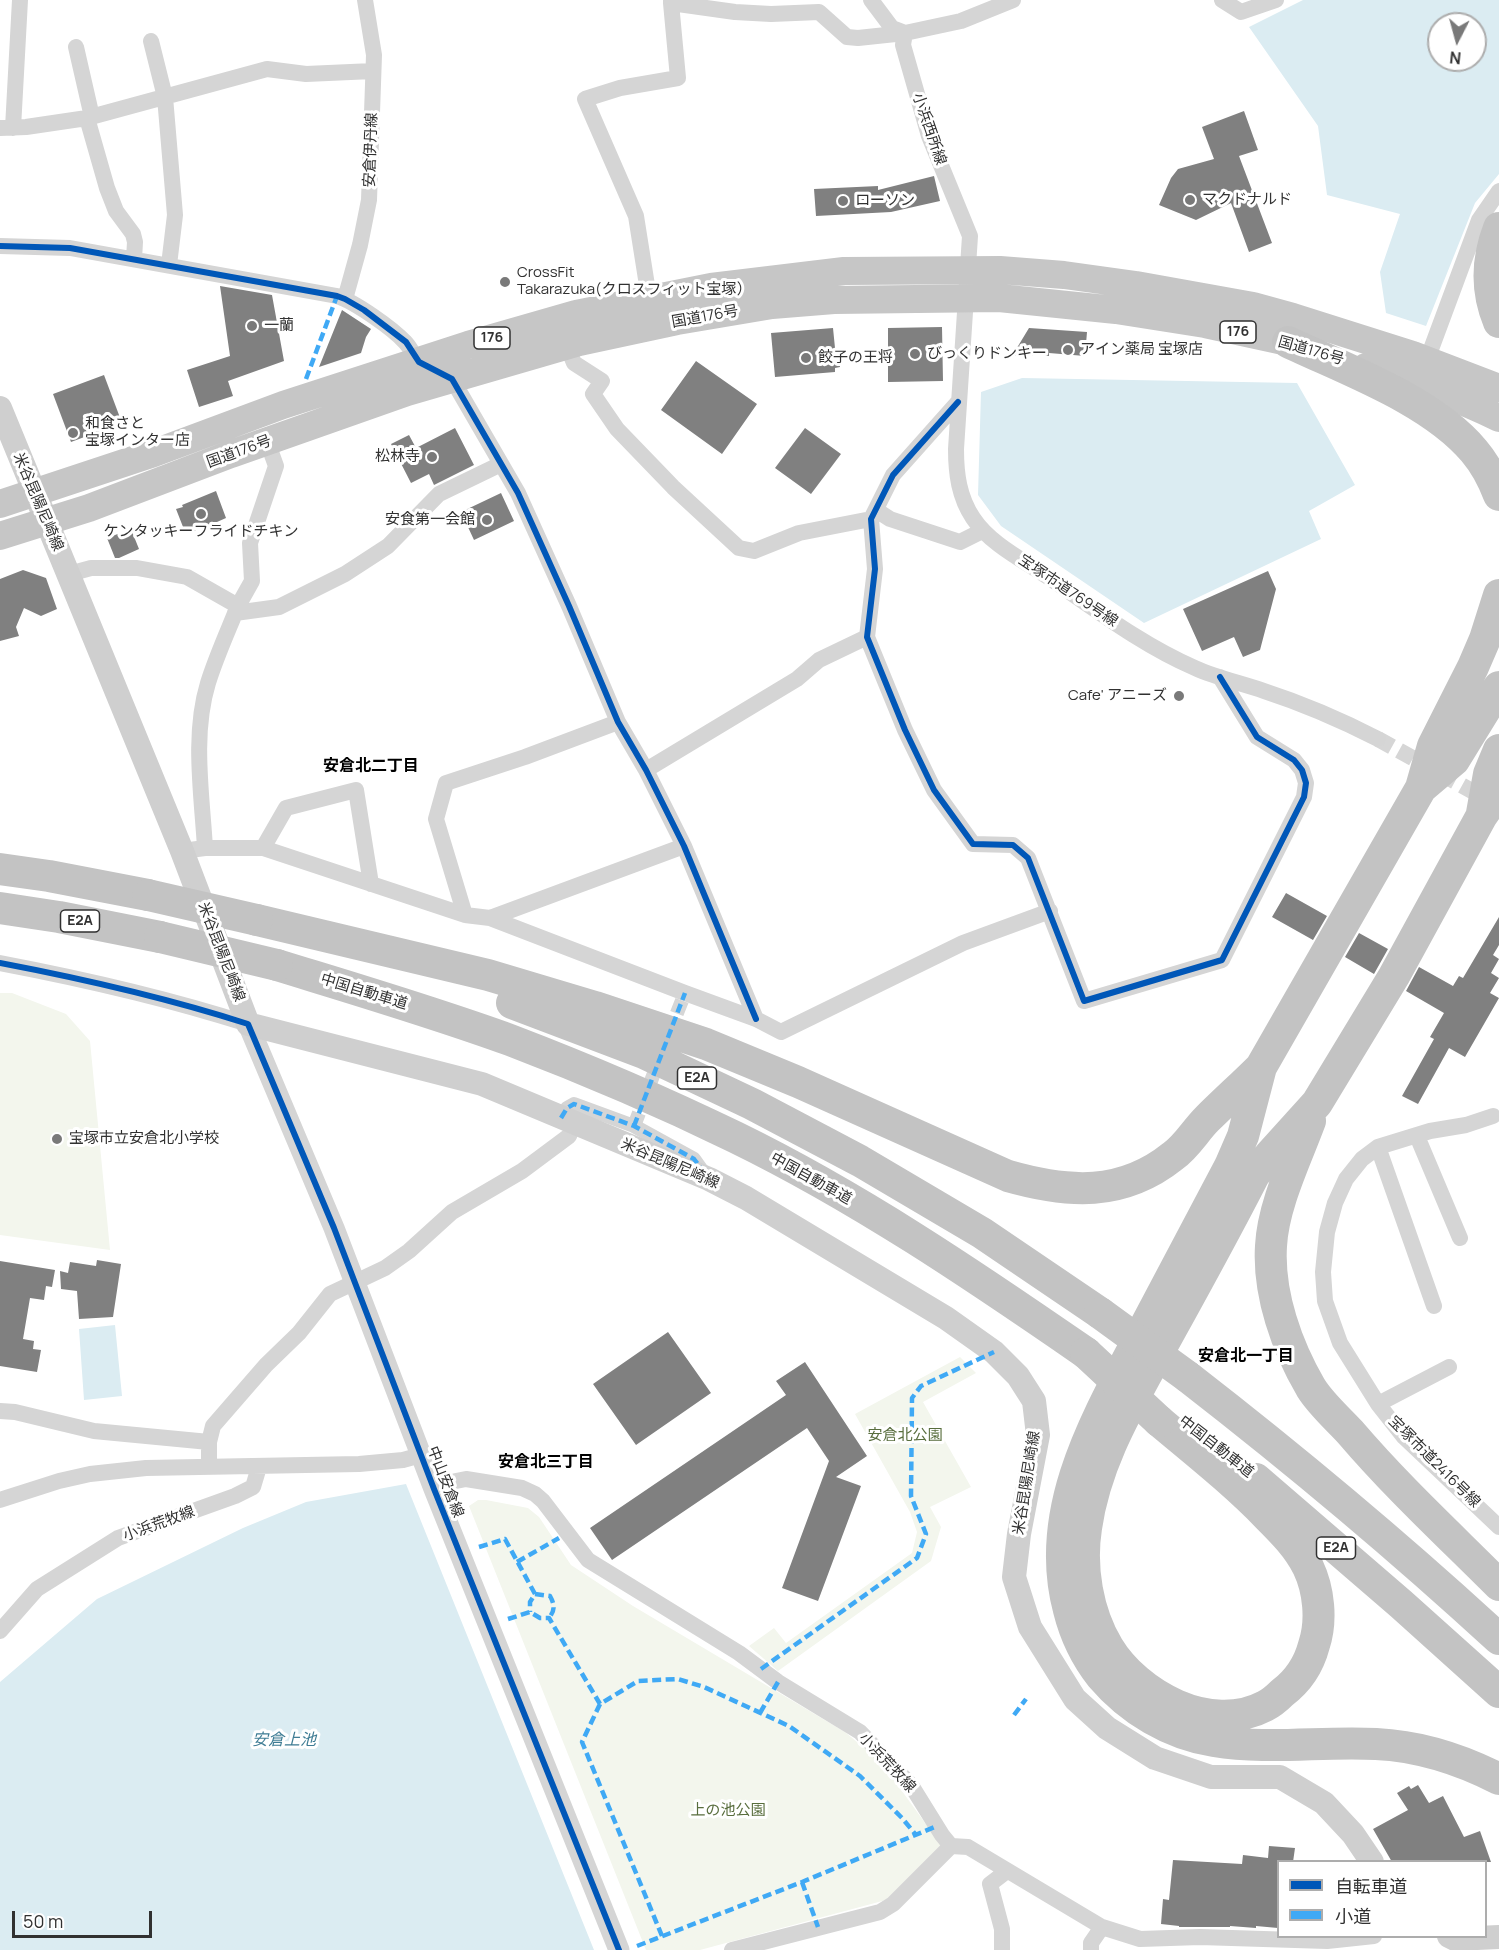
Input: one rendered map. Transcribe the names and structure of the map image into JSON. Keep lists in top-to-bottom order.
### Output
{
  "streets": {
    "highway": [
      "国道176号",
      "176",
      "E2A",
      "中国自動車道"
    ],
    "main road": ["米谷昆陽尼崎線"],
    "street": [
      "小浜西所線",
      "安倉伊丹線",
      "宝塚市道769号線",
      "宝塚市道2416号線",
      "中山安倉線",
      "小浜荒牧線"
    ]
  },
  "crossings": [
    ["小浜西所線", "国道176号"],
    ["小浜西所線", "宝塚市道769号線"],
    ["国道176号", "米谷昆陽尼崎線"],
    ["国道176号", "宝塚市道769号線"],
    ["米谷昆陽尼崎線", "中山安倉線"],
    ["中山安倉線", "小浜荒牧線"]
  ],
  "districts": ["安倉北二丁目", "安倉北一丁目", "安倉北三丁目"],
  "water": ["安倉上池"],
  "parks": ["安倉北公園", "上の池公園"],
  "places": [
    "マクドナルド",
    "ローソン",
    "CrossFit Takarazuka(クロスフィット宝塚）",
    "一蘭",
    "アイン薬局 宝塚店",
    "びっくりドンキー",
    "餃子の王将",
    "和食さと 宝塚インター店",
    "松林寺",
    "ケンタッキーフライドチキン",
    "安食第一会館",
    "Cafe' アニーズ",
    "宝塚市立安倉北小学校"
  ],
  "legend": ["自転車道", "小道"],
  "scale_bar": "50 m",
  "north": "bottom"
}
